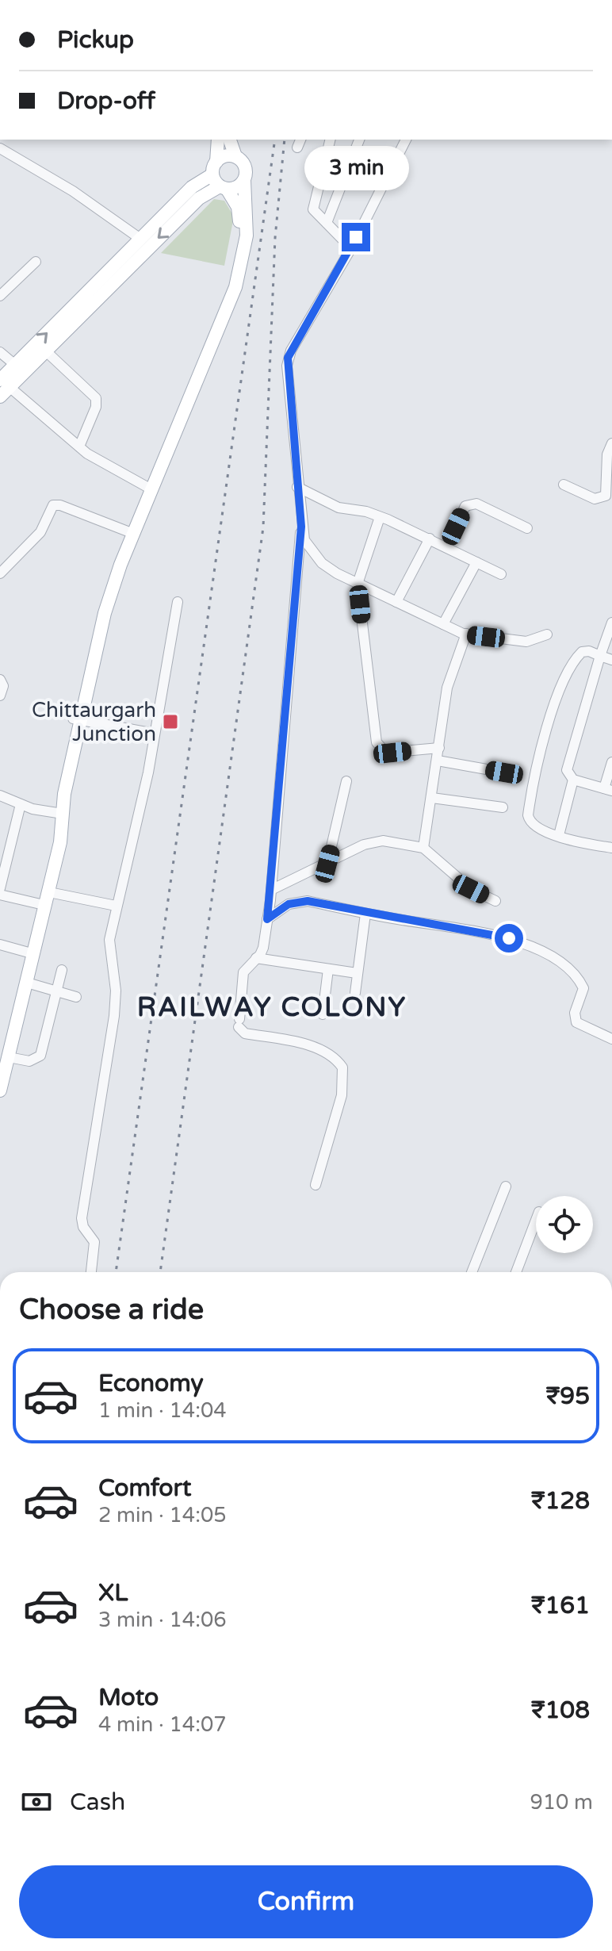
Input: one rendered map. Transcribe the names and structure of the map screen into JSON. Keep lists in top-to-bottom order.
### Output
{
  "districts": ["RAILWAY COLONY"],
  "places": {
    "transit": ["Chittaurgarh Junction"]
  },
  "page": {
    "banner": ["Pickup", "Drop-off"],
    "bubble": "3 min",
    "heading": "Choose a ride",
    "list": [
      {
        "name": "Economy",
        "note": "1 min · 14:04",
        "value": "₹95"
      },
      {
        "name": "Comfort",
        "note": "2 min · 14:05",
        "value": "₹128"
      },
      {
        "name": "XL",
        "note": "3 min · 14:06",
        "value": "₹161"
      },
      {
        "name": "Moto",
        "note": "4 min · 14:07",
        "value": "₹108"
      }
    ],
    "pay": ["Cash", "910 m"],
    "buttons": "Confirm"
  }
}
